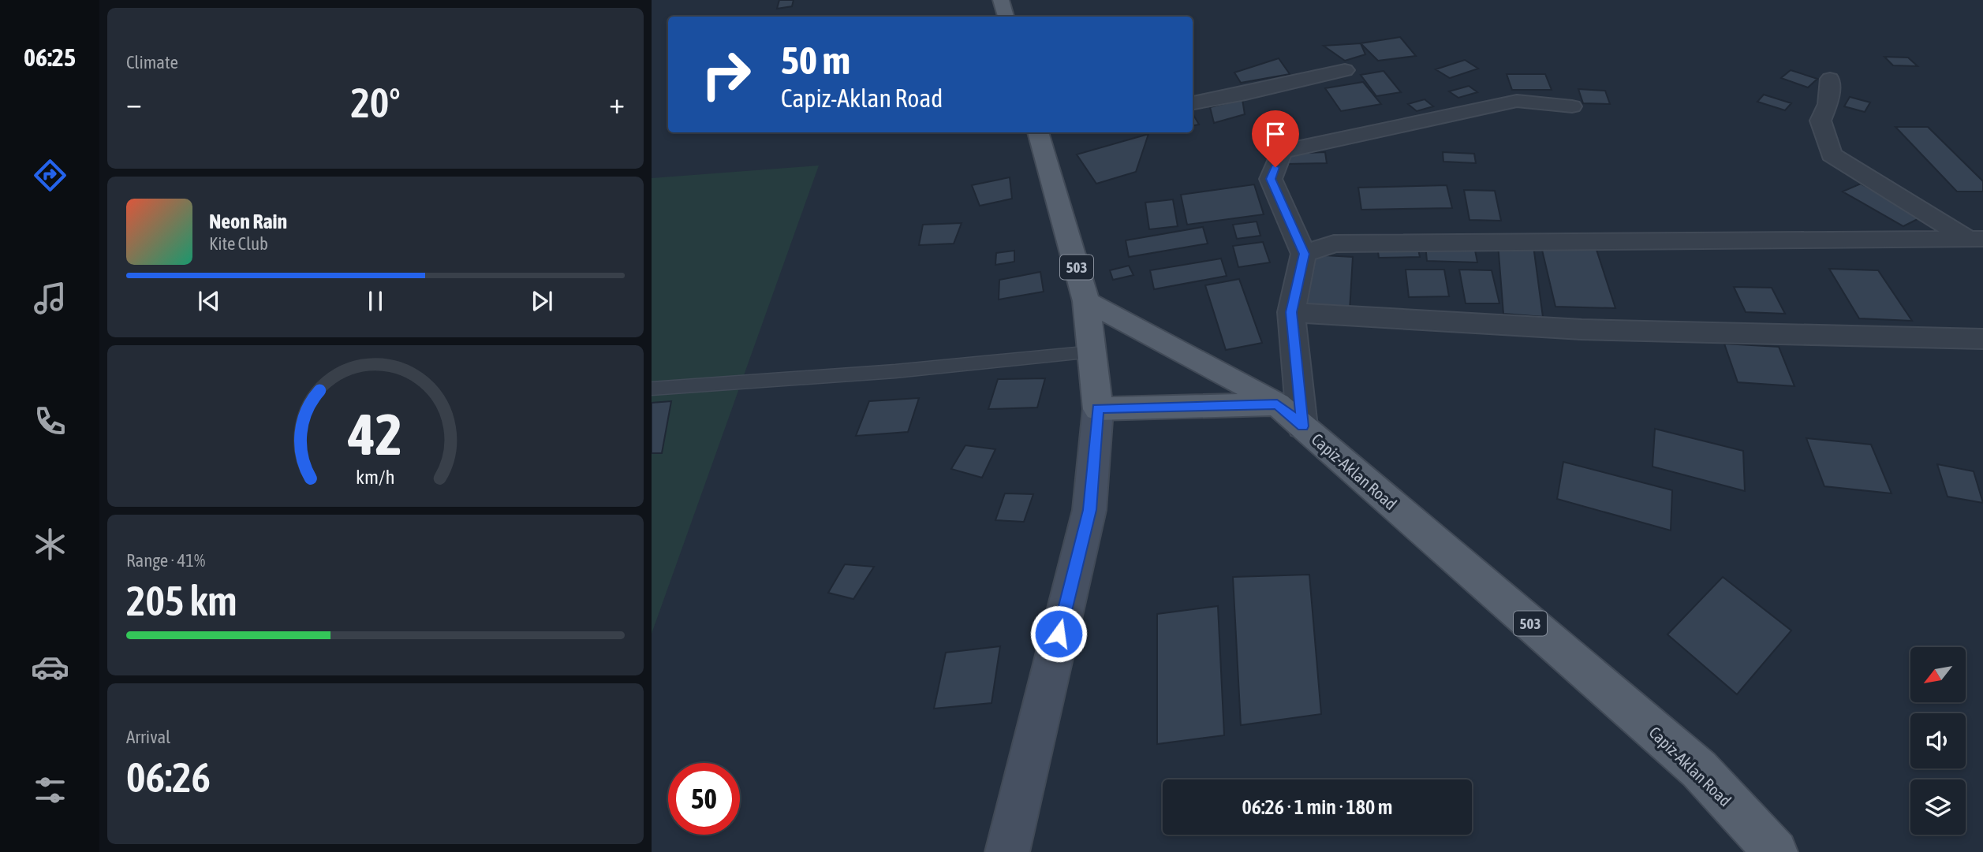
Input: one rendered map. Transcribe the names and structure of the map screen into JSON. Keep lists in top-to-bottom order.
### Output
{
  "streets": {
    "main road": ["503", "Capiz-Aklan Road"]
  },
  "crossings": [
    ["503", "Capiz-Aklan Road"]
  ],
  "north": "bottom left",
  "page": {
    "tabs": "06:25",
    "tile": [
      "Climate",
      ["Range · 41%", "205 km"],
      ["Arrival", "06:26"]
    ],
    "turn": ["50 m", "Capiz-Aklan Road"],
    "heat": ["−", "20°", "+"],
    "song": ["Neon Rain", "Kite Club"],
    "limit": "50",
    "trip": "06:26 · 1 min · 180 m",
    "gauge": ["42", "km/h"]
  }
}
